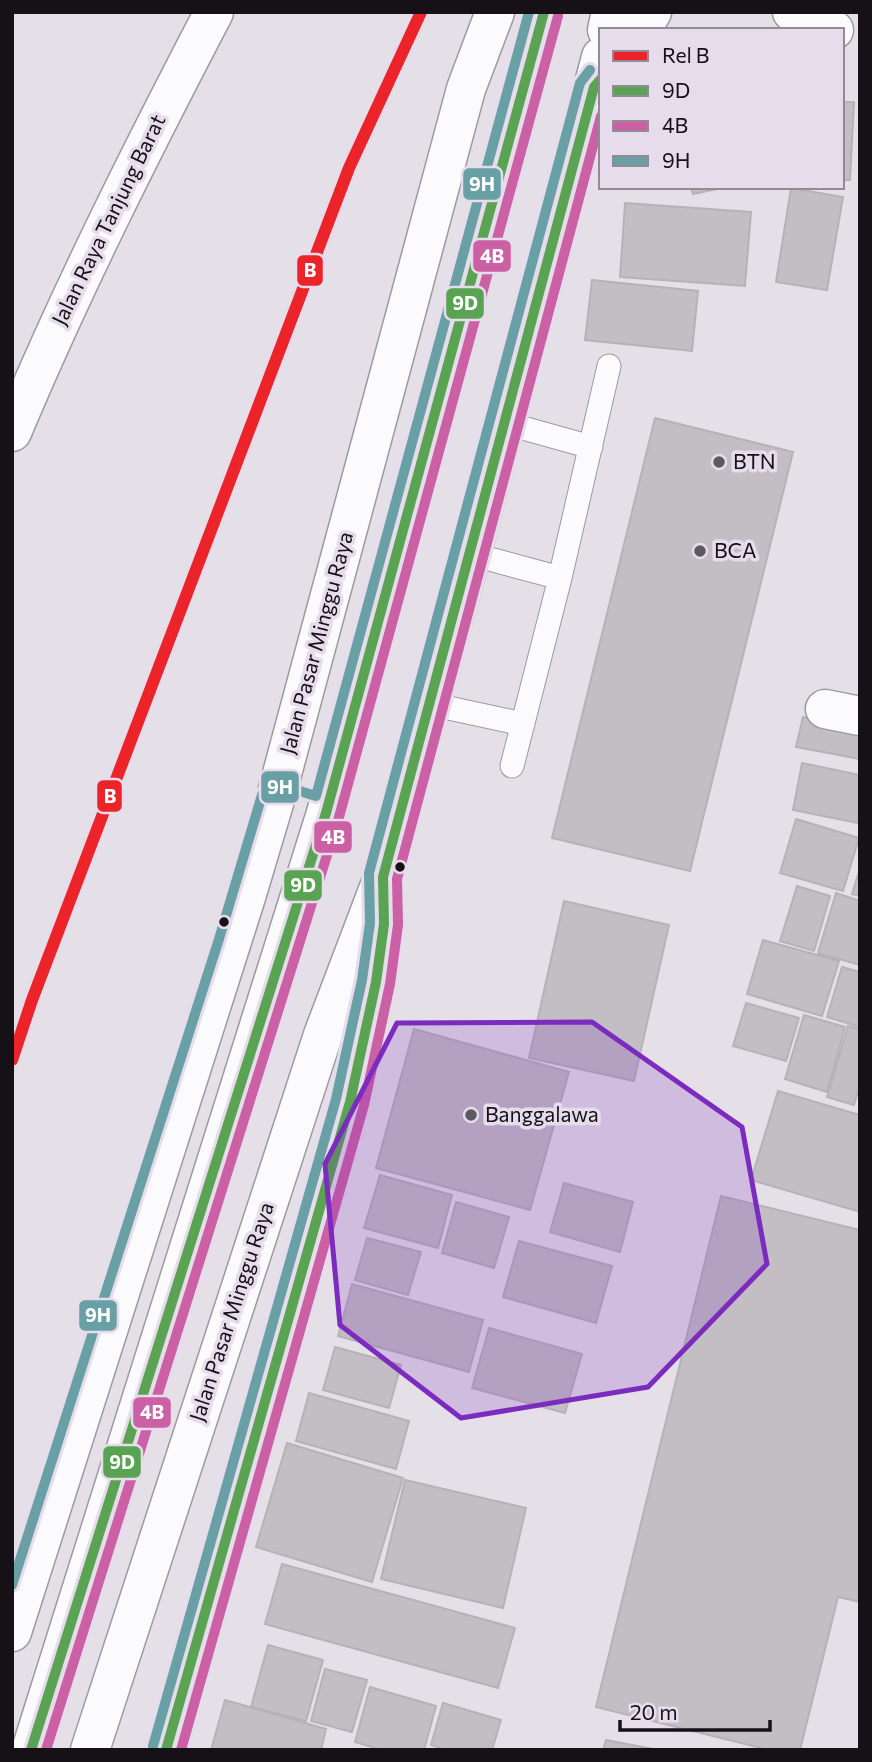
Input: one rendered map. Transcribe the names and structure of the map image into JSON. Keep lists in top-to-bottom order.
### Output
{
  "streets": {
    "main road": ["Jalan Raya Tanjung Barat", "Jalan Pasar Minggu Raya"]
  },
  "places": ["BTN", "BCA", "Banggalawa"],
  "lines": [
    "rail line B",
    "transit line 9D",
    "transit line 9H",
    "transit line 4B"
  ],
  "legend": [
    "Rel B",
    "9D",
    "4B",
    "9H"
  ],
  "scale_bar": "20 m"
}
